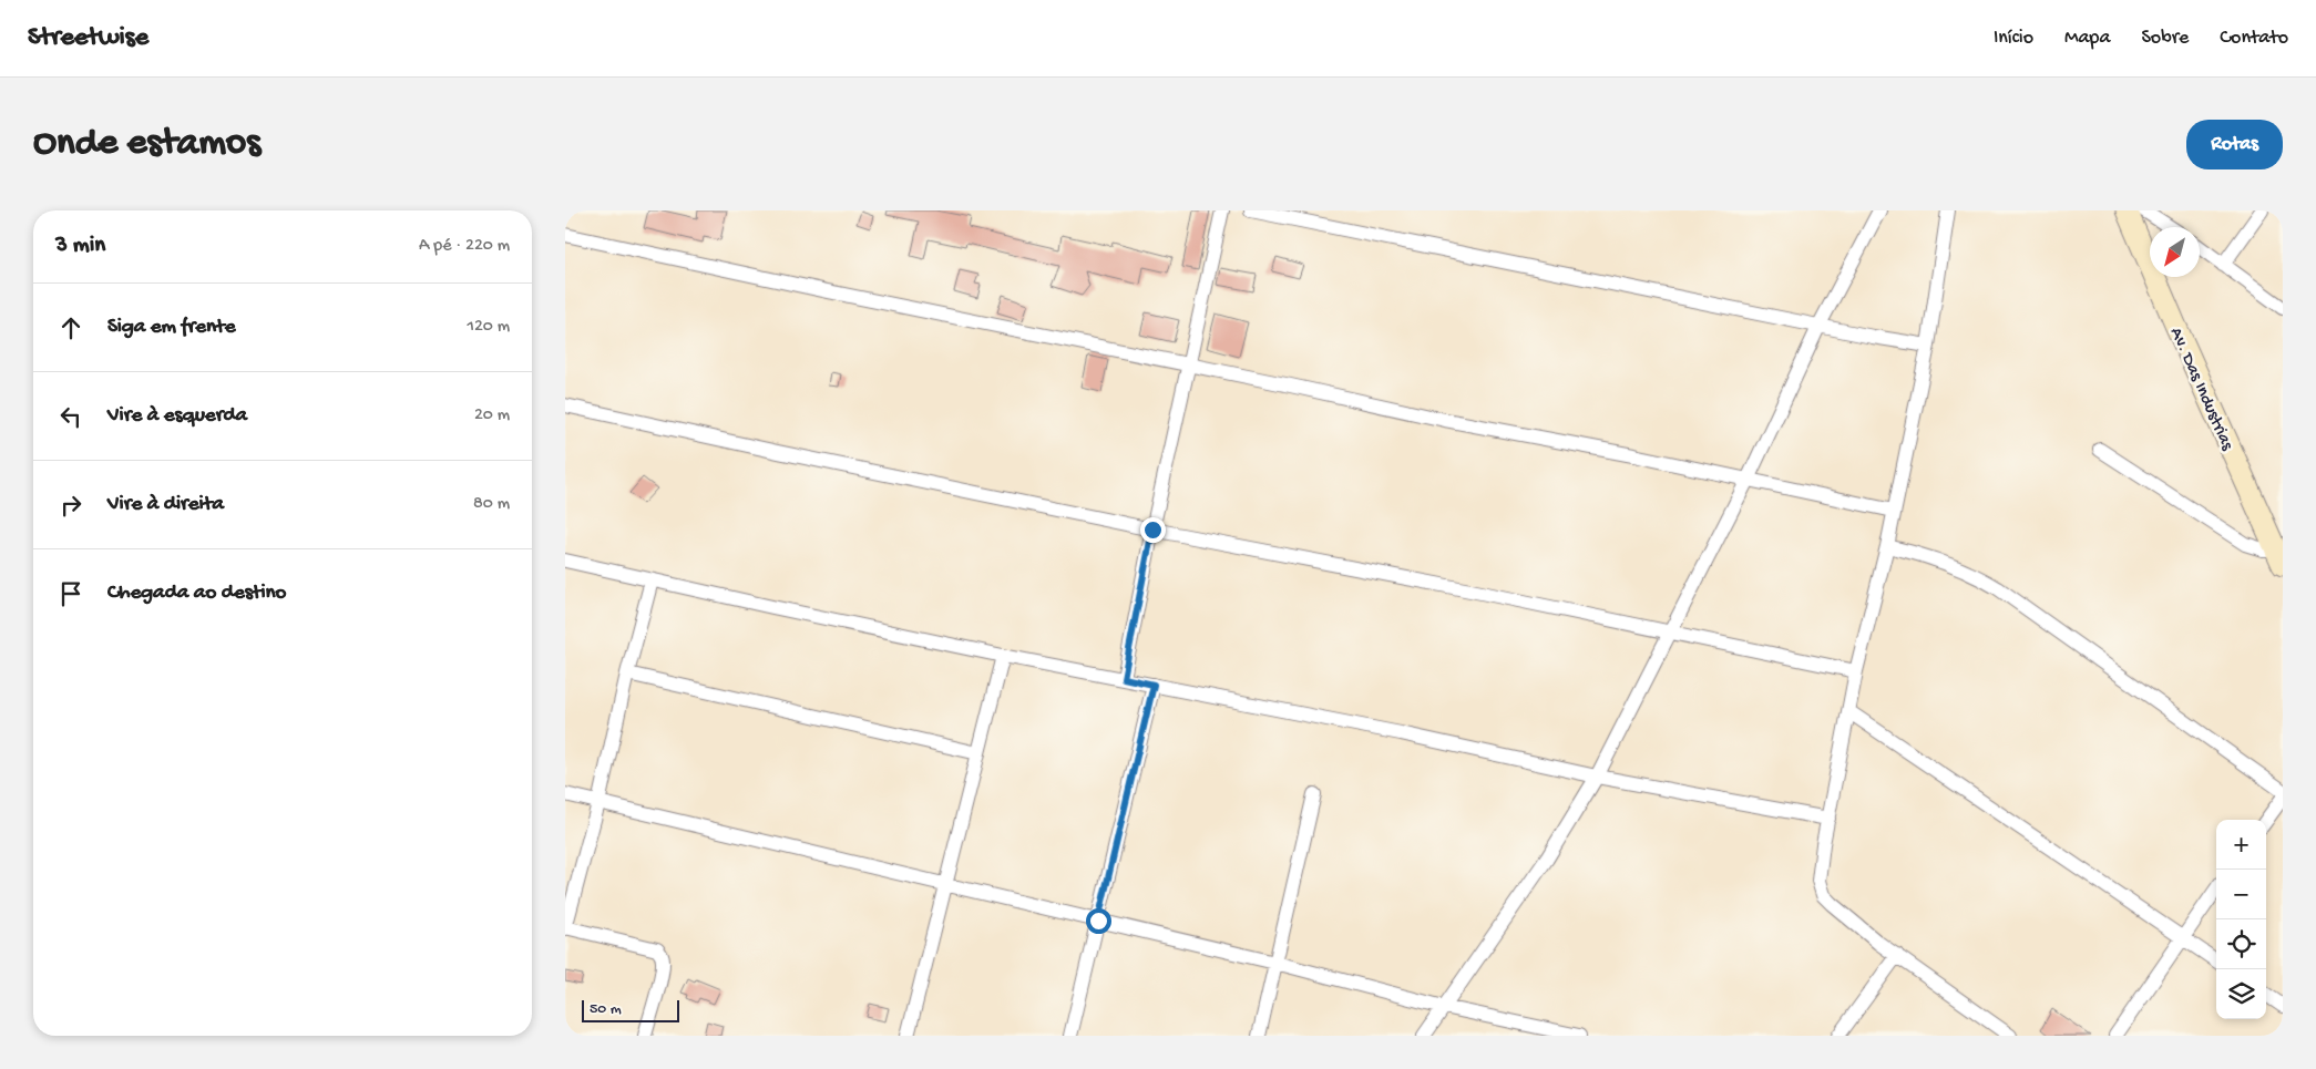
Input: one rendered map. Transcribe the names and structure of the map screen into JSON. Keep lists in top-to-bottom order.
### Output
{
  "streets": {
    "main road": ["Av. Das Industrias"]
  },
  "scale_bar": "50 m",
  "north": "bottom left",
  "page": {
    "header": "Streetwise",
    "nav": [
      "Início",
      "Mapa",
      "Sobre",
      "Contato"
    ],
    "buttons": "Rotas",
    "title": "Onde estamos",
    "heading": ["3 min", "A pé · 220 m"],
    "list": [
      ["Siga em frente", "120 m"],
      ["Vire à esquerda", "20 m"],
      ["Vire à direita", "80 m"],
      "Chegada ao destino"
    ],
    "map_buttons": ["+", "−"],
    "scale": "50 m"
  }
}
